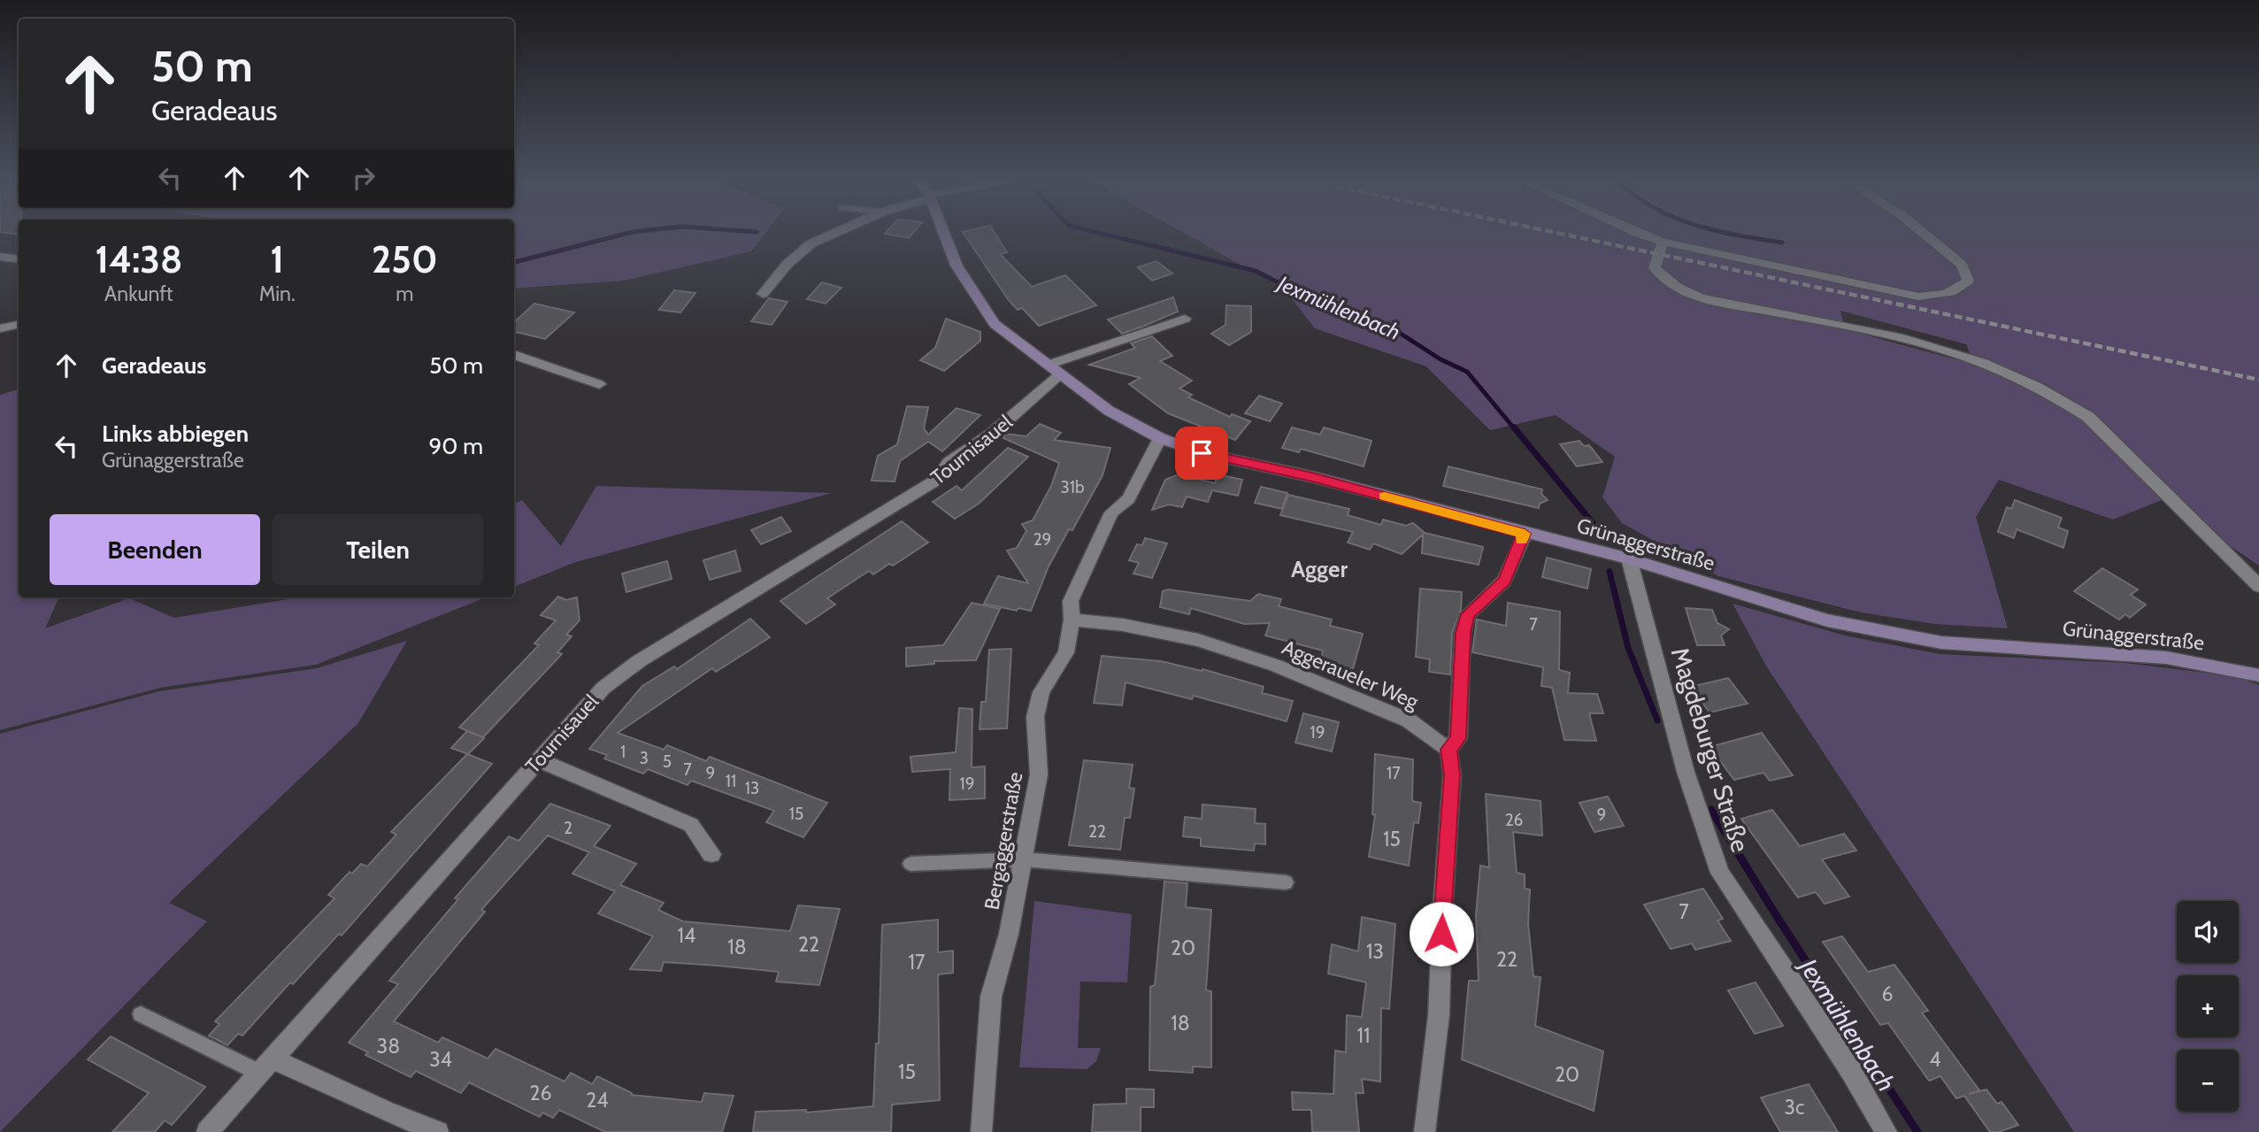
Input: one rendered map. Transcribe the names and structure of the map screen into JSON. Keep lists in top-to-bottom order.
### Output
{
  "streets": {
    "street": [
      "Tournisauel",
      "Grünaggerstraße",
      "Aggeraueler Weg",
      "Magdeburger Straße",
      "Bergaggerstraße"
    ]
  },
  "crossings": [
    ["Tournisauel", "Grünaggerstraße"],
    ["Grünaggerstraße", "Magdeburger Straße"],
    ["Grünaggerstraße", "Bergaggerstraße"],
    ["Aggeraueler Weg", "Bergaggerstraße"]
  ],
  "districts": ["Agger"],
  "water": ["Jexmühlenbach"],
  "house_numbers": [
    "31b",
    "29",
    "7",
    "19",
    "1",
    "3",
    "5",
    "7",
    "9",
    "17",
    "11",
    "19",
    "13",
    "15",
    "9",
    "26",
    "2",
    "22",
    "15",
    "7",
    "14",
    "22",
    "18",
    "20",
    "13",
    "22",
    "17",
    "6",
    "18",
    "11",
    "38",
    "34",
    "4",
    "15",
    "20",
    "26",
    "24",
    "3c"
  ],
  "page": {
    "turn": ["50 m", "Geradeaus"],
    "eta": [
      "14:38",
      "Ankunft",
      "1",
      "Min.",
      "250",
      "m"
    ],
    "list": [
      {
        "name": "Geradeaus",
        "value": "50 m"
      },
      {
        "name": "Links abbiegen",
        "note": "Grünaggerstraße",
        "value": "90 m"
      }
    ],
    "buttons": ["Beenden", "Teilen"],
    "map_buttons": ["+", "−"]
  }
}
